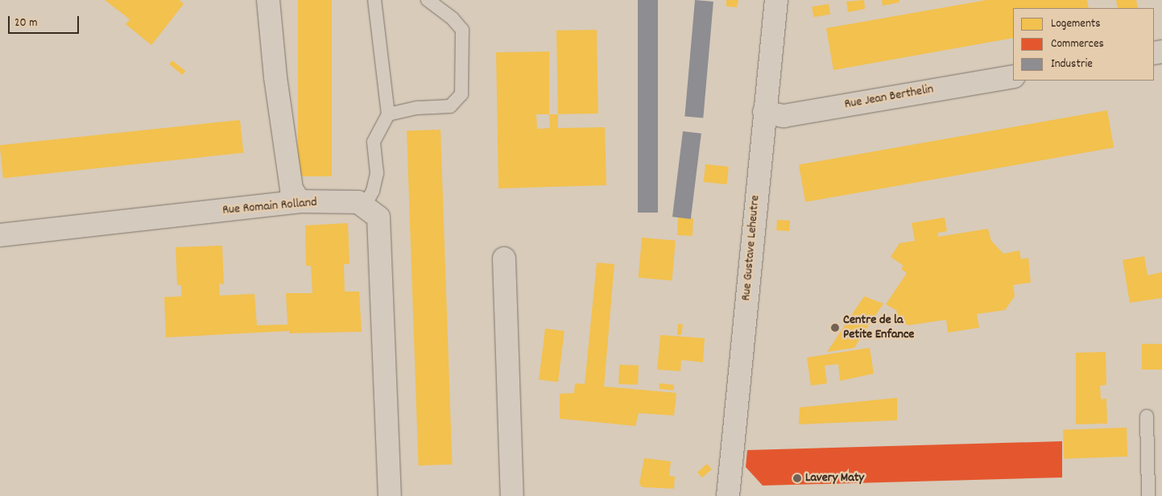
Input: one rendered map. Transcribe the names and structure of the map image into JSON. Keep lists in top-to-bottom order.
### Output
{
  "streets": {
    "street": ["Rue Jean Berthelin", "Rue Romain Rolland", "Rue Gustave Leheutre"]
  },
  "crossings": [
    ["Rue Jean Berthelin", "Rue Gustave Leheutre"]
  ],
  "places": ["Centre de la Petite Enfance", "Lavery Maty"],
  "legend": ["Logements", "Commerces", "Industrie"],
  "scale_bar": "20 m"
}
